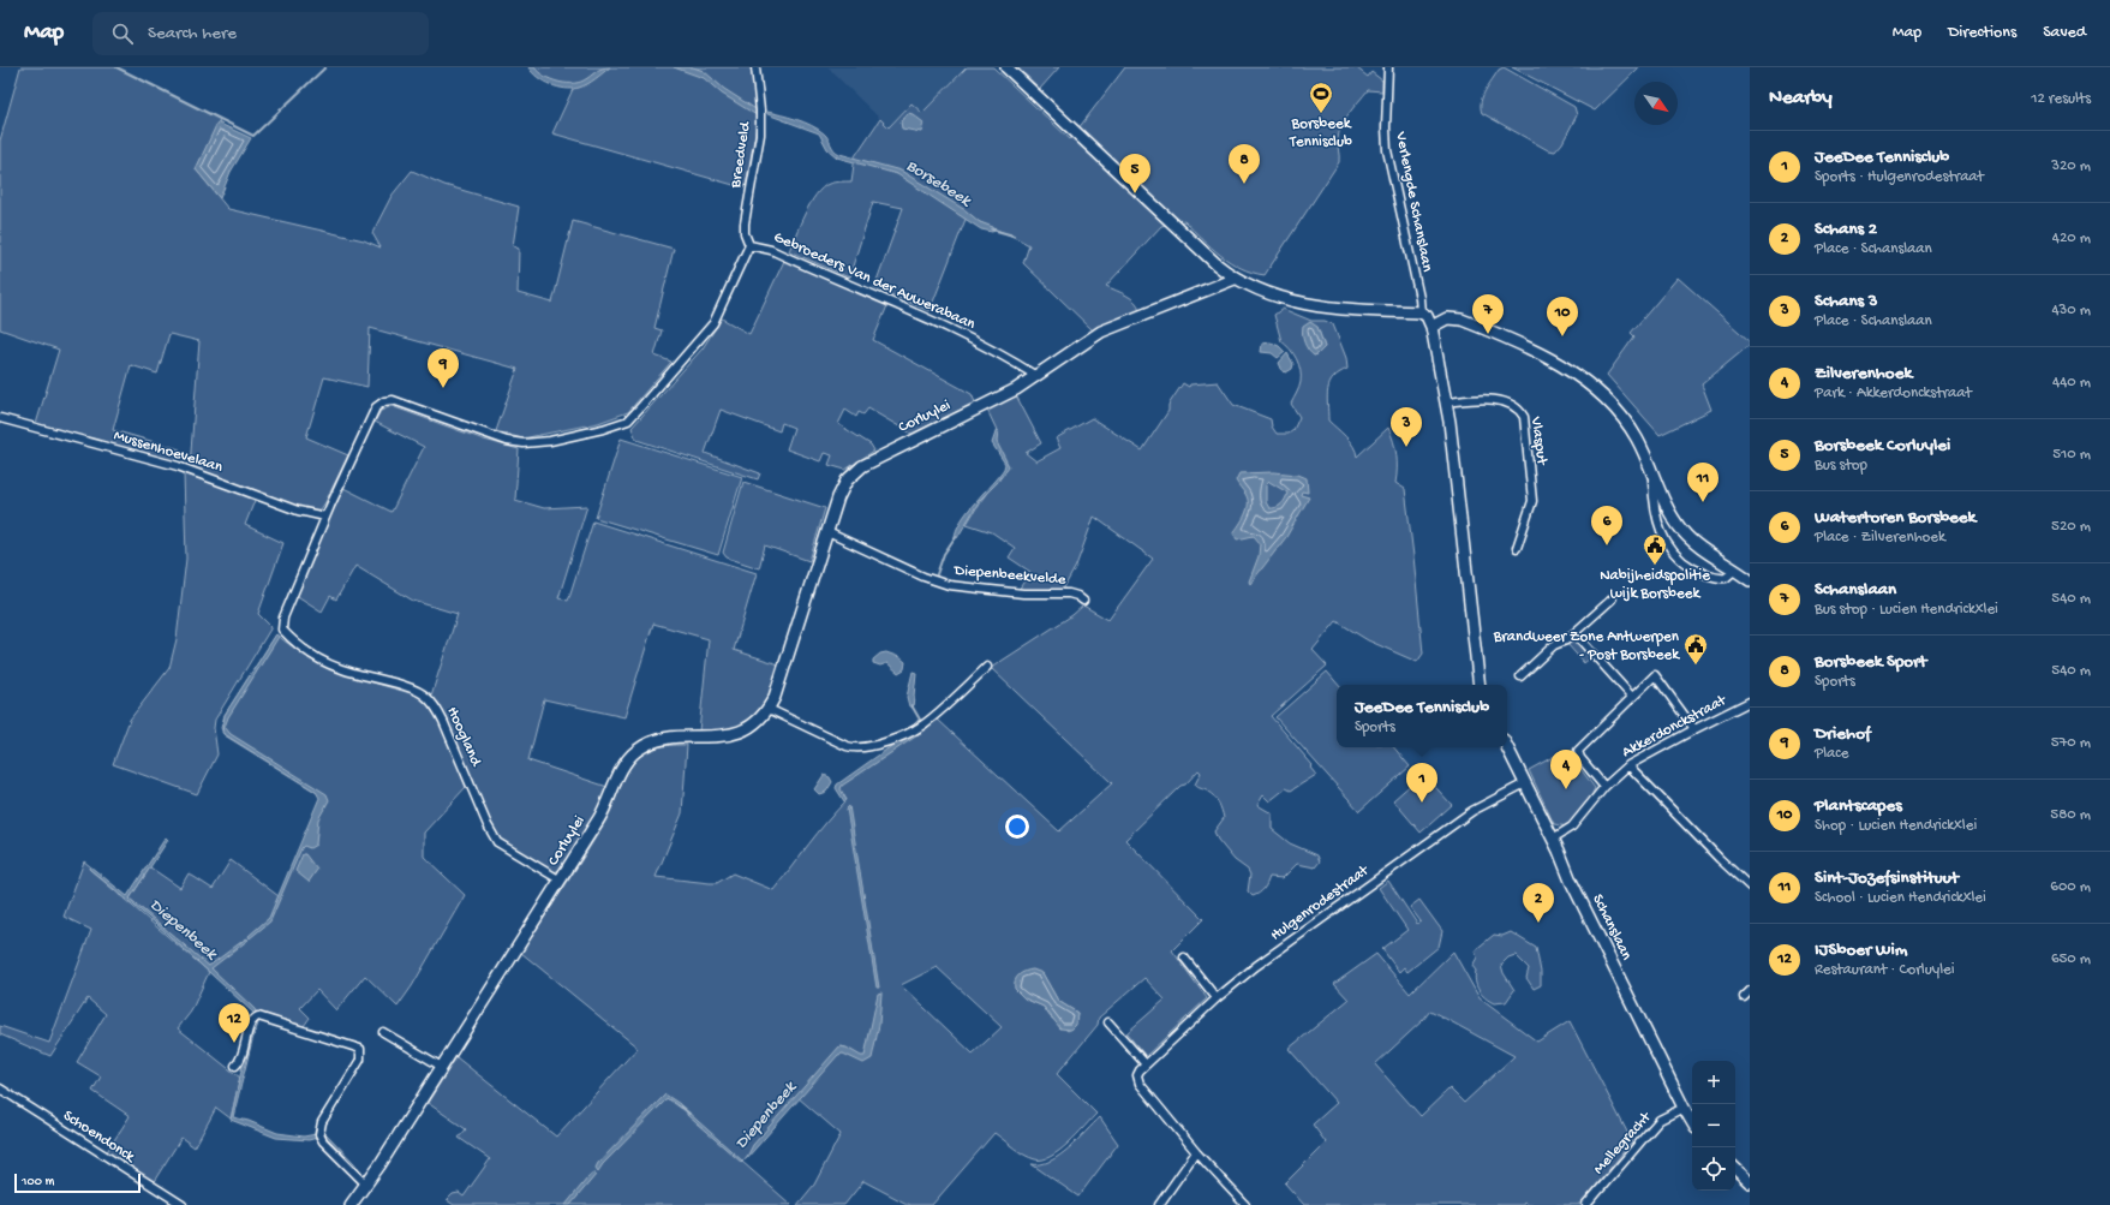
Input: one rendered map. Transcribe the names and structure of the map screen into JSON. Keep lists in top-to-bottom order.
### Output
{
  "streets": {
    "street": [
      "Breedveld",
      "Verlengde Schanslaan",
      "Gebroeders Van der Auwerabaan",
      "Corluylei",
      "Vlasput",
      "Mussenhoevelaan",
      "Diepenbeekvelde",
      "Akkerdonckstraat",
      "Hoogland",
      "Hulgenrodestraat",
      "Schanslaan",
      "Schoendonck",
      "Mellegracht"
    ]
  },
  "crossings": [
    ["Breedveld", "Gebroeders Van der Auwerabaan"],
    ["Gebroeders Van der Auwerabaan", "Corluylei"],
    ["Gebroeders Van der Auwerabaan", "Mussenhoevelaan"],
    ["Gebroeders Van der Auwerabaan", "Hoogland"],
    ["Corluylei", "Diepenbeekvelde"],
    ["Corluylei", "Hoogland"],
    ["Akkerdonckstraat", "Schanslaan"],
    ["Hulgenrodestraat", "Schanslaan"],
    ["Schanslaan", "Mellegracht"]
  ],
  "water": ["Borsebeek", "Diepenbeek"],
  "places": {
    "sports": ["Borsbeek Tennisclub"],
    "public building": ["Nabijheidspolitie wijk Borsbeek", "Brandweer Zone Antwerpen - Post Borsbeek"]
  },
  "scale_bar": "100 m",
  "north": "bottom right",
  "page": {
    "header": "Map",
    "search": "Search here",
    "nav": ["Map", "Directions", "Saved"],
    "heading": ["Nearby", "12 results"],
    "list": [
      {
        "mark": "1",
        "name": "JeeDee Tennisclub",
        "note": "Sports · Hulgenrodestraat",
        "value": "320 m"
      },
      {
        "mark": "2",
        "name": "Schans 2",
        "note": "Place · Schanslaan",
        "value": "420 m"
      },
      {
        "mark": "3",
        "name": "Schans 3",
        "note": "Place · Schanslaan",
        "value": "430 m"
      },
      {
        "mark": "4",
        "name": "Zilverenhoek",
        "note": "Park · Akkerdonckstraat",
        "value": "440 m"
      },
      {
        "mark": "5",
        "name": "Borsbeek Corluylei",
        "note": "Bus stop",
        "value": "510 m"
      },
      {
        "mark": "6",
        "name": "Watertoren Borsbeek",
        "note": "Place · Zilverenhoek",
        "value": "520 m"
      },
      {
        "mark": "7",
        "name": "Schanslaan",
        "note": "Bus stop · Lucien Hendrickxlei",
        "value": "540 m"
      },
      {
        "mark": "8",
        "name": "Borsbeek Sport",
        "note": "Sports",
        "value": "540 m"
      },
      {
        "mark": "9",
        "name": "Driehof",
        "note": "Place",
        "value": "570 m"
      },
      {
        "mark": "10",
        "name": "Plantscapes",
        "note": "Shop · Lucien Hendrickxlei",
        "value": "580 m"
      },
      {
        "mark": "11",
        "name": "Sint-Jozefsinstituut",
        "note": "School · Lucien Hendrickxlei",
        "value": "600 m"
      },
      {
        "mark": "12",
        "name": "IJSboer Wim",
        "note": "Restaurant · Corluylei",
        "value": "650 m"
      }
    ],
    "pins": [
      "8",
      "5",
      "7",
      "10",
      "9",
      "3",
      "11",
      "6",
      "4",
      "1",
      "2",
      "12"
    ],
    "popup": ["JeeDee Tennisclub", "Sports"],
    "map_buttons": ["+", "−"],
    "scale": "100 m"
  }
}
